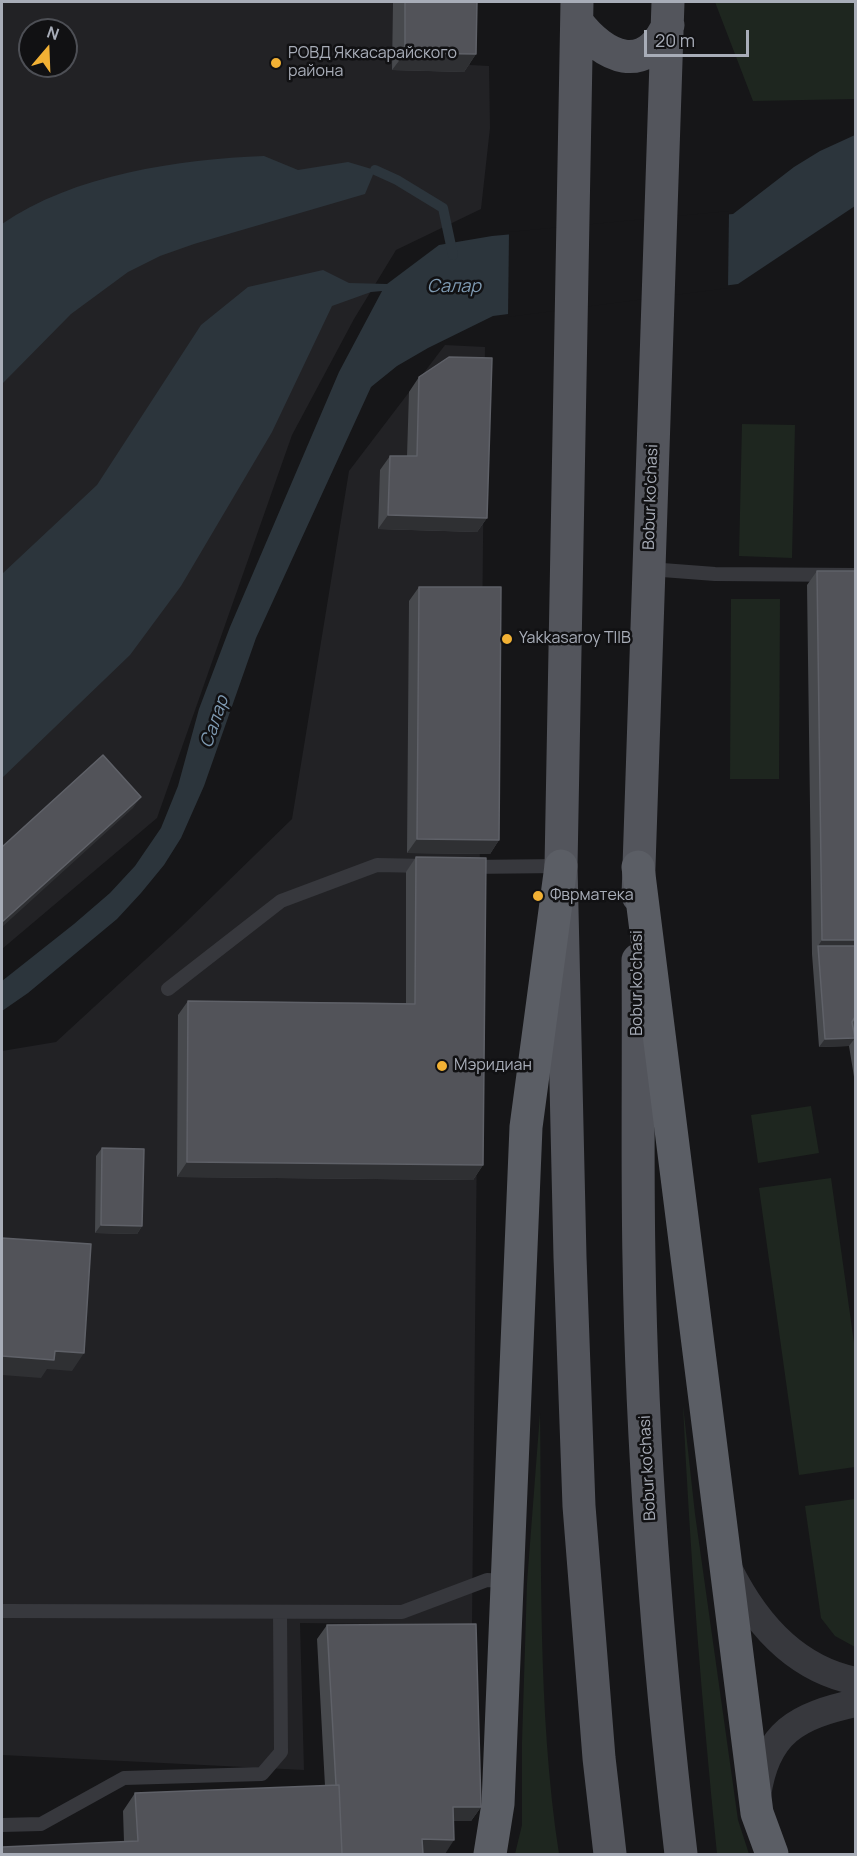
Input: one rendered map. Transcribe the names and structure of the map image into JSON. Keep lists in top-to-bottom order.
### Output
{
  "streets": {
    "main road": ["Bobur ko'chasi"]
  },
  "water": ["Салар"],
  "places": [
    "РОВД Яккасарайского района",
    "Yakkasaroy TIIB",
    "Фврматека",
    "Мэридиан"
  ],
  "scale_bar": "20 m",
  "north": "top"
}
